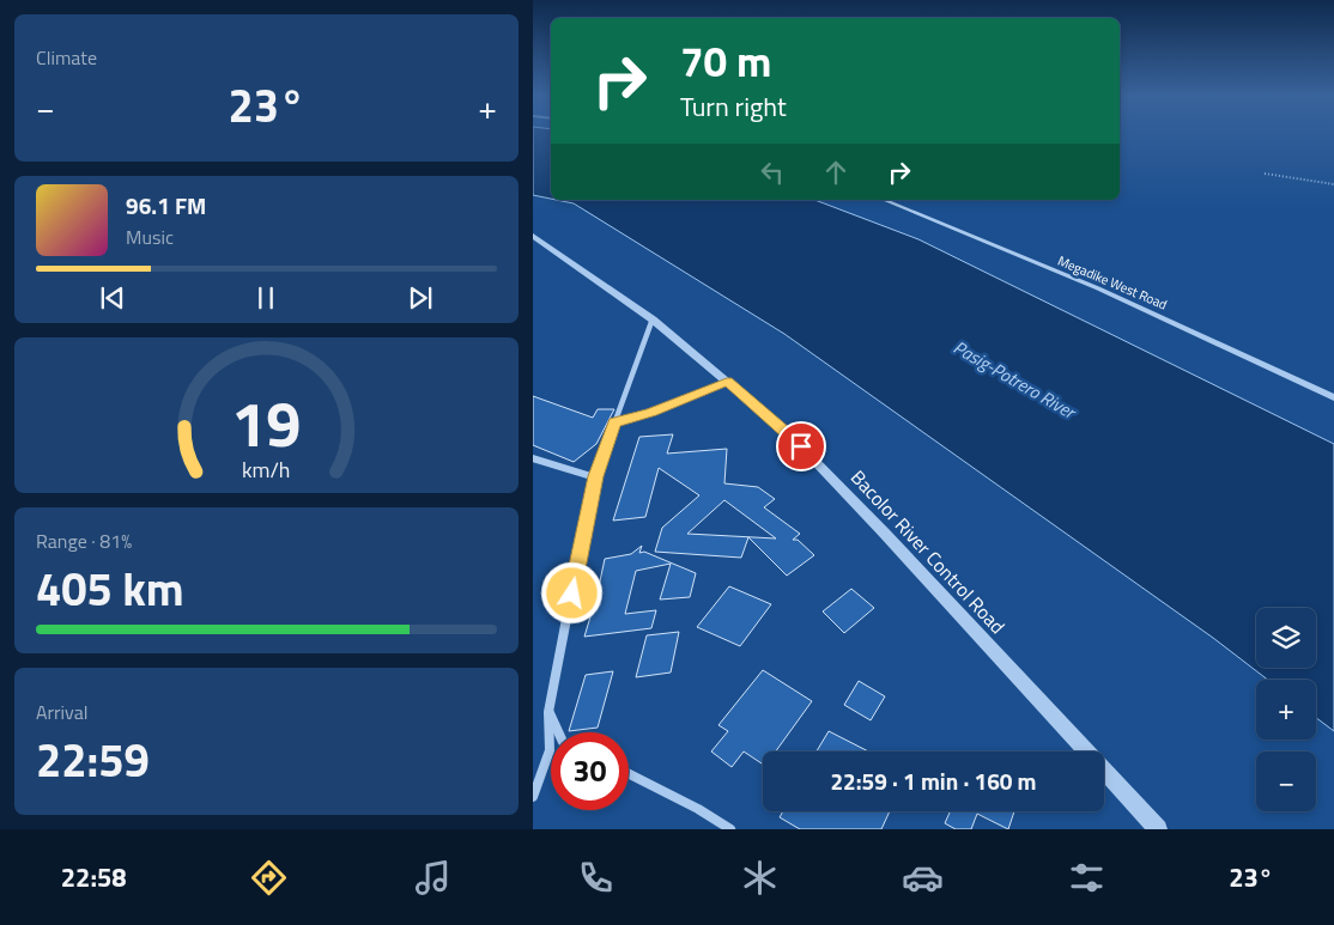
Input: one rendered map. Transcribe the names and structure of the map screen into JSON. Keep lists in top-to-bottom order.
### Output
{
  "streets": {
    "street": ["Megadike West Road", "Bacolor River Control Road"]
  },
  "water": ["Pasig-Potrero River"],
  "page": {
    "tile": [
      "Climate",
      ["Range · 81%", "405 km"],
      ["Arrival", "22:59"]
    ],
    "turn": ["70 m", "Turn right"],
    "heat": ["−", "23°", "+"],
    "song": ["96.1 FM", "Music"],
    "map_buttons": ["+", "−"],
    "limit": "30",
    "trip": "22:59 · 1 min · 160 m",
    "tabs": ["22:58", "23°"],
    "gauge": ["19", "km/h"]
  }
}
